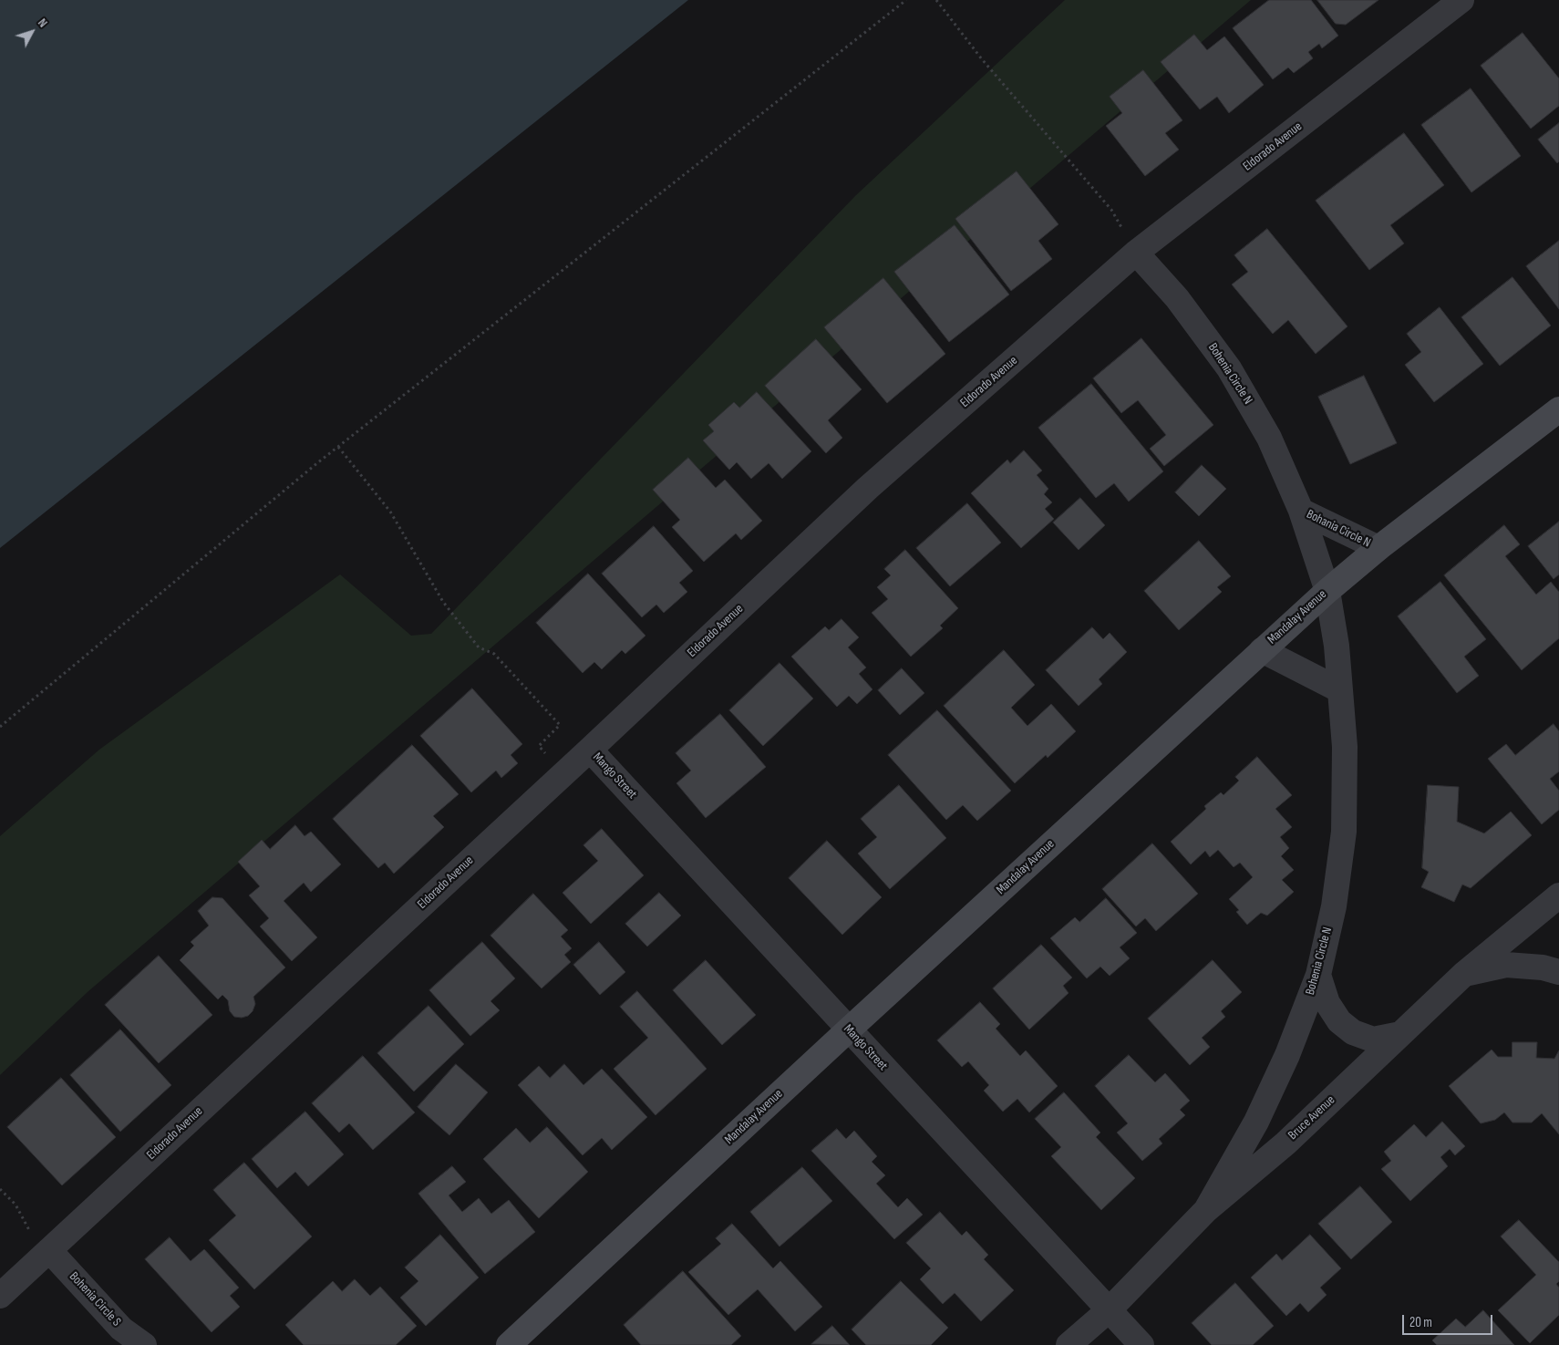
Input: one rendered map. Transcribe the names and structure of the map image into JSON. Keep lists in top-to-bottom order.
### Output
{
  "streets": {
    "street": [
      "Eldorado Avenue",
      "Bohenia Circle N",
      "Bohania Circle N",
      "Mandalay Avenue",
      "Mango Street",
      "Bruce Avenue",
      "Bohenia Circle S"
    ]
  },
  "crossings": [
    ["Eldorado Avenue", "Bohenia Circle N"],
    ["Eldorado Avenue", "Mango Street"],
    ["Eldorado Avenue", "Bohenia Circle S"],
    ["Bohenia Circle N", "Bohania Circle N"],
    ["Bohenia Circle N", "Mandalay Avenue"],
    ["Bohenia Circle N", "Bruce Avenue"],
    ["Bohania Circle N", "Mandalay Avenue"],
    ["Mandalay Avenue", "Mango Street"],
    ["Mango Street", "Bruce Avenue"]
  ],
  "scale_bar": "20 m",
  "north": "top right"
}
